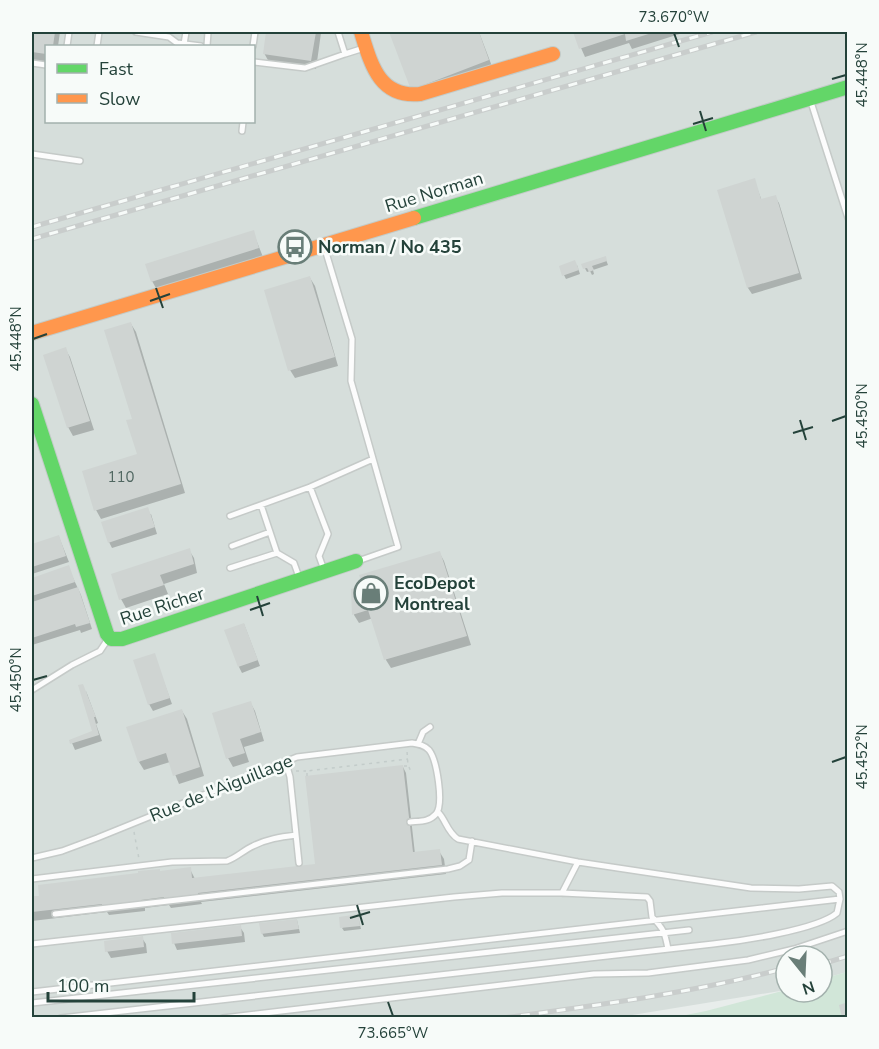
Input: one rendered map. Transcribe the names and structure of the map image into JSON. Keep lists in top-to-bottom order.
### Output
{
  "streets": {
    "street": ["Rue Norman", "Rue Richer"],
    "lane": ["Rue de l'Aiguillage"]
  },
  "places": {
    "bus stop": ["Norman / No 435"],
    "shop": ["EcoDepot Montreal"]
  },
  "house_numbers": ["110"],
  "legend": ["Fast", "Slow"],
  "scale_bar": "100 m",
  "north": "bottom",
  "coordinates": [
    "73.670°W",
    "45.448°N",
    "45.450°N",
    "45.452°N",
    "73.665°W"
  ]
}
